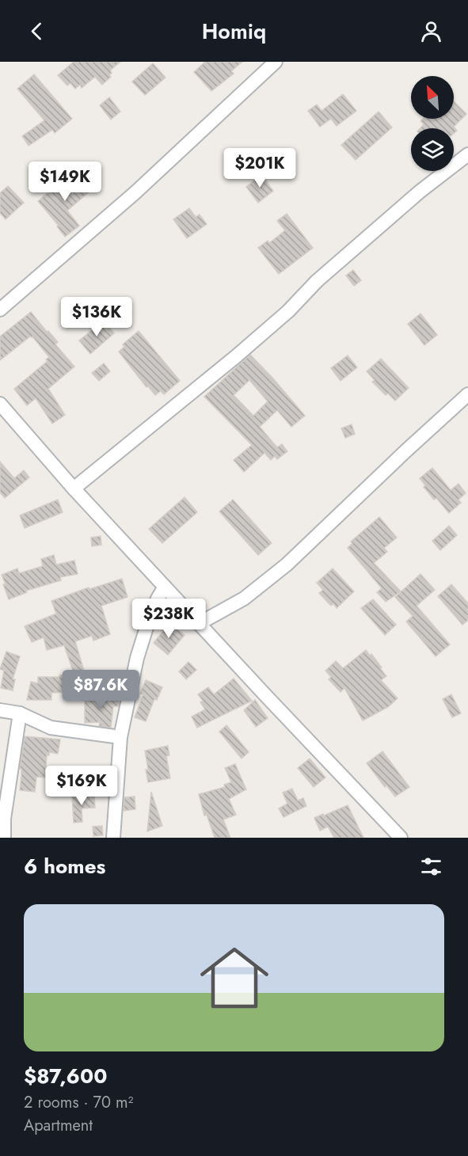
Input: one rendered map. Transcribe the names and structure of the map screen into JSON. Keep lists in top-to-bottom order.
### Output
{
  "north": "top left",
  "page": {
    "header": "Homiq",
    "price": [
      "$201K",
      "$149K",
      "$136K",
      "$238K",
      "$87.6K",
      "$169K"
    ],
    "heading": "6 homes",
    "list": [
      {
        "name": "$87,600",
        "note": "2 rooms · 70 m² · Apartment"
      }
    ]
  }
}
